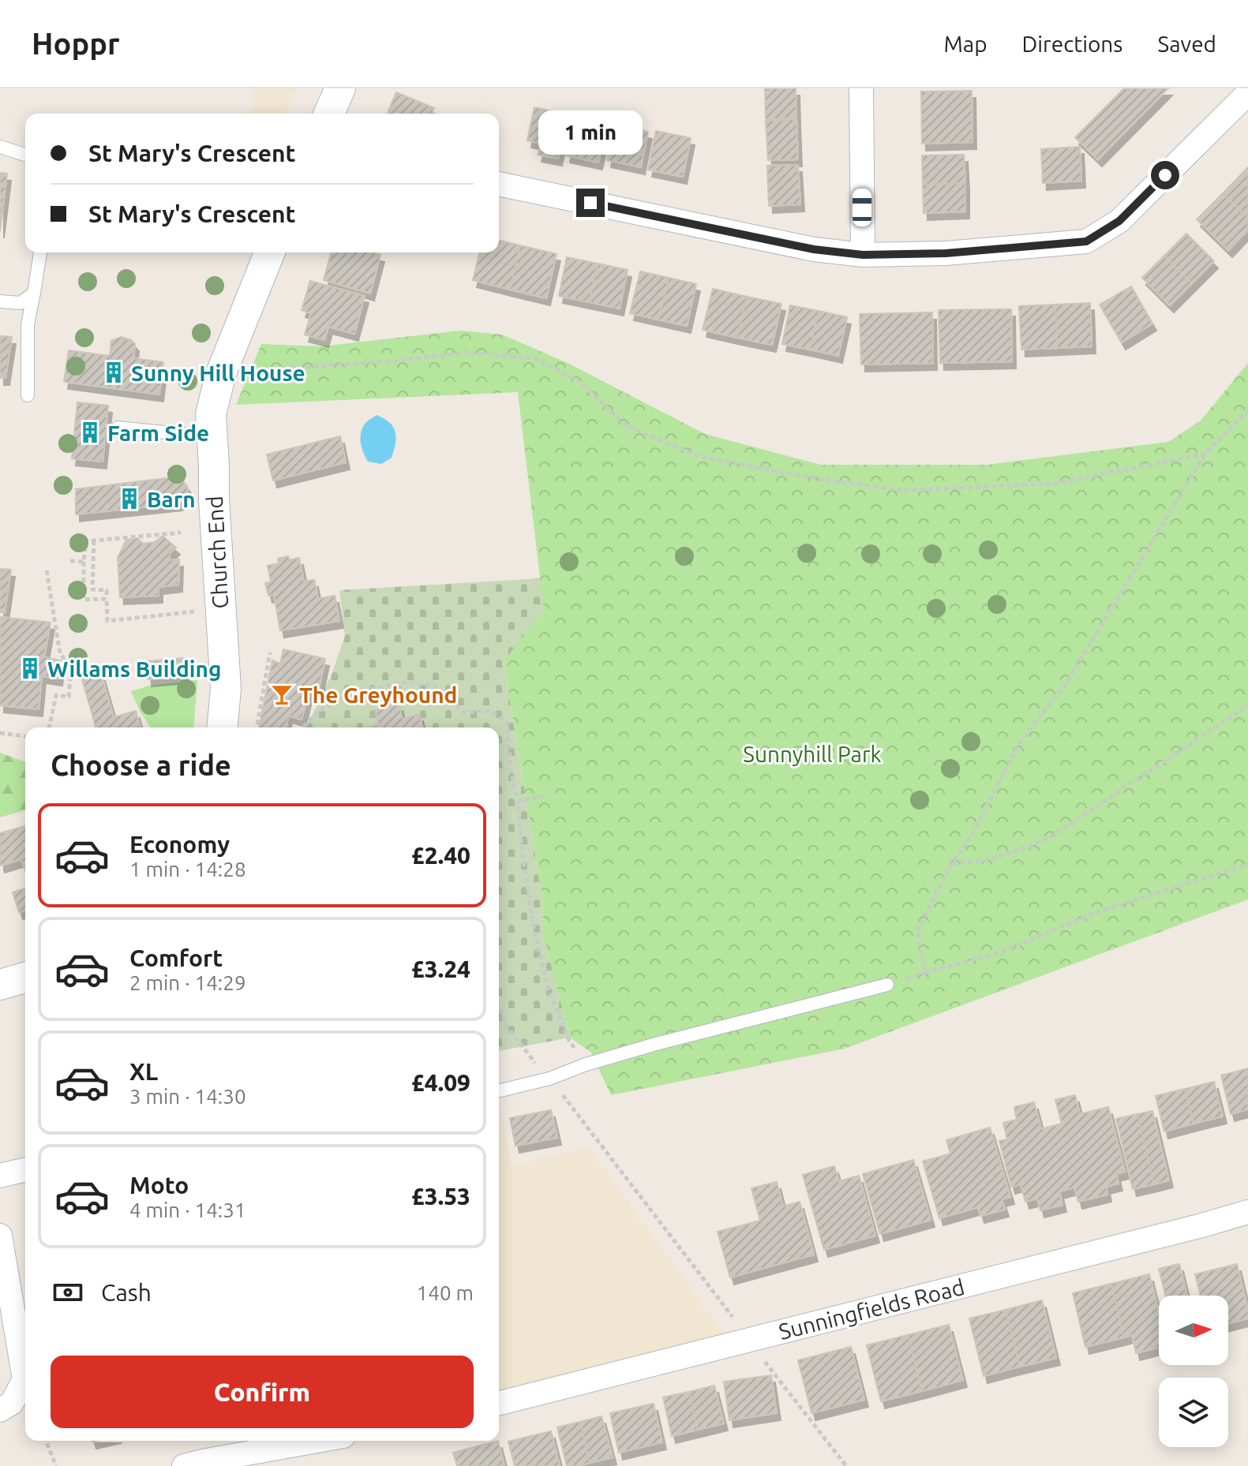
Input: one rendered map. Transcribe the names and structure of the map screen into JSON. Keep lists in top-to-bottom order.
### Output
{
  "streets": {
    "street": ["Church End", "Sunningfields Road"]
  },
  "parks": ["Sunnyhill Park"],
  "places": {
    "building": [
      "Sunny Hill House",
      "Farm Side",
      "Barn",
      "Willams Building"
    ],
    "bar": ["The Greyhound"]
  },
  "north": "right",
  "page": {
    "header": "Hoppr",
    "nav": ["Map", "Directions", "Saved"],
    "bubble": "1 min",
    "banner": ["St Mary's Crescent", "St Mary's Crescent"],
    "heading": "Choose a ride",
    "list": [
      {
        "name": "Economy",
        "note": "1 min · 14:28",
        "value": "£2.40"
      },
      {
        "name": "Comfort",
        "note": "2 min · 14:29",
        "value": "£3.24"
      },
      {
        "name": "XL",
        "note": "3 min · 14:30",
        "value": "£4.09"
      },
      {
        "name": "Moto",
        "note": "4 min · 14:31",
        "value": "£3.53"
      }
    ],
    "pay": ["Cash", "140 m"],
    "buttons": "Confirm"
  }
}
